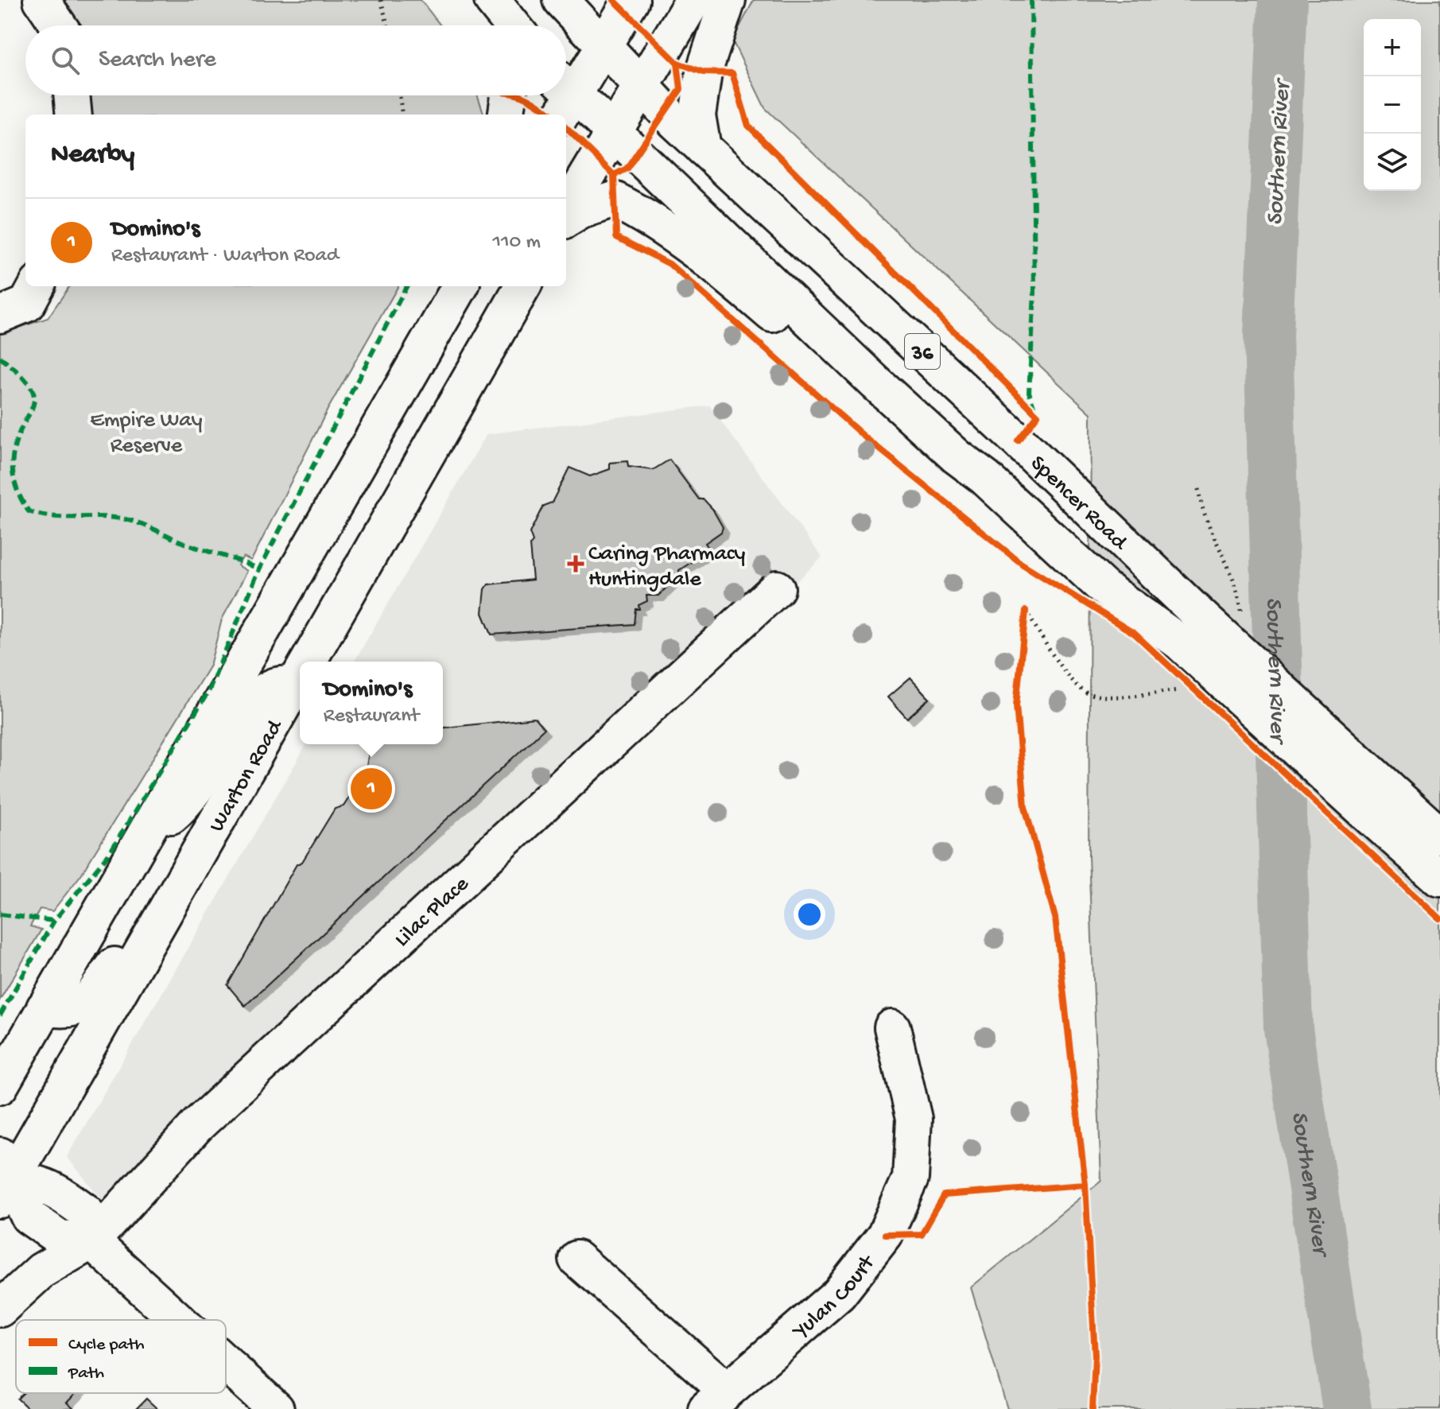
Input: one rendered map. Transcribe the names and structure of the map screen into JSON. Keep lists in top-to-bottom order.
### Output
{
  "streets": {
    "main road": [
      "36",
      "Spencer Road",
      "Warton Road",
      "Lilac Place",
      "Yulan Court"
    ]
  },
  "water": ["Southern River"],
  "parks": ["Empire Way Reserve"],
  "places": {
    "health": ["Caring Pharmacy Huntingdale"]
  },
  "legend": ["Cycle path", "Path"],
  "page": {
    "map_buttons": ["+", "−"],
    "search": "Search here",
    "heading": "Nearby",
    "list": [
      {
        "mark": "1",
        "name": "Domino's",
        "note": "Restaurant · Warton Road",
        "value": "110 m"
      }
    ],
    "popup": ["Domino's", "Restaurant"],
    "pins": "1"
  }
}
